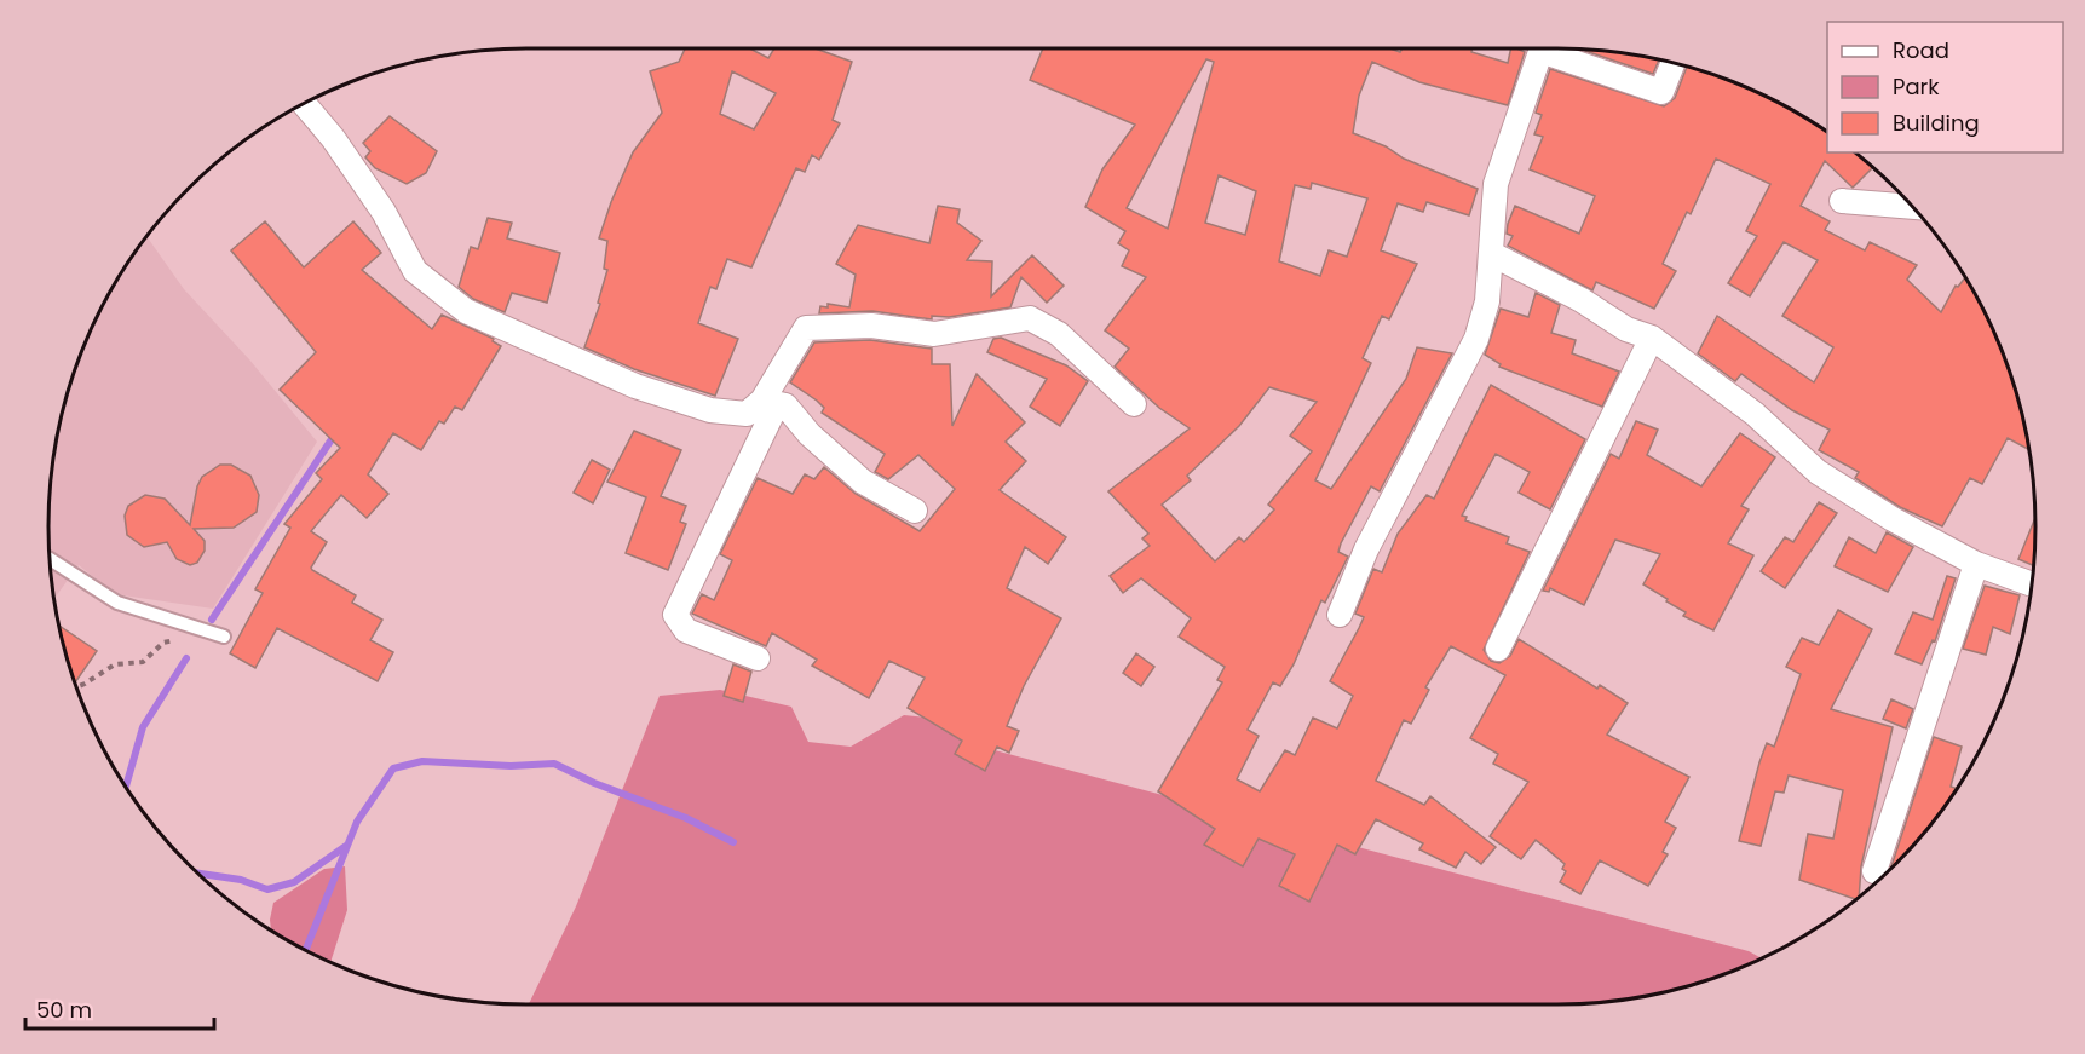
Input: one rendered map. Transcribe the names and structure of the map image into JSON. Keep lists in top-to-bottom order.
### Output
{
  "legend": ["Road", "Park", "Building"],
  "scale_bar": "50 m"
}
